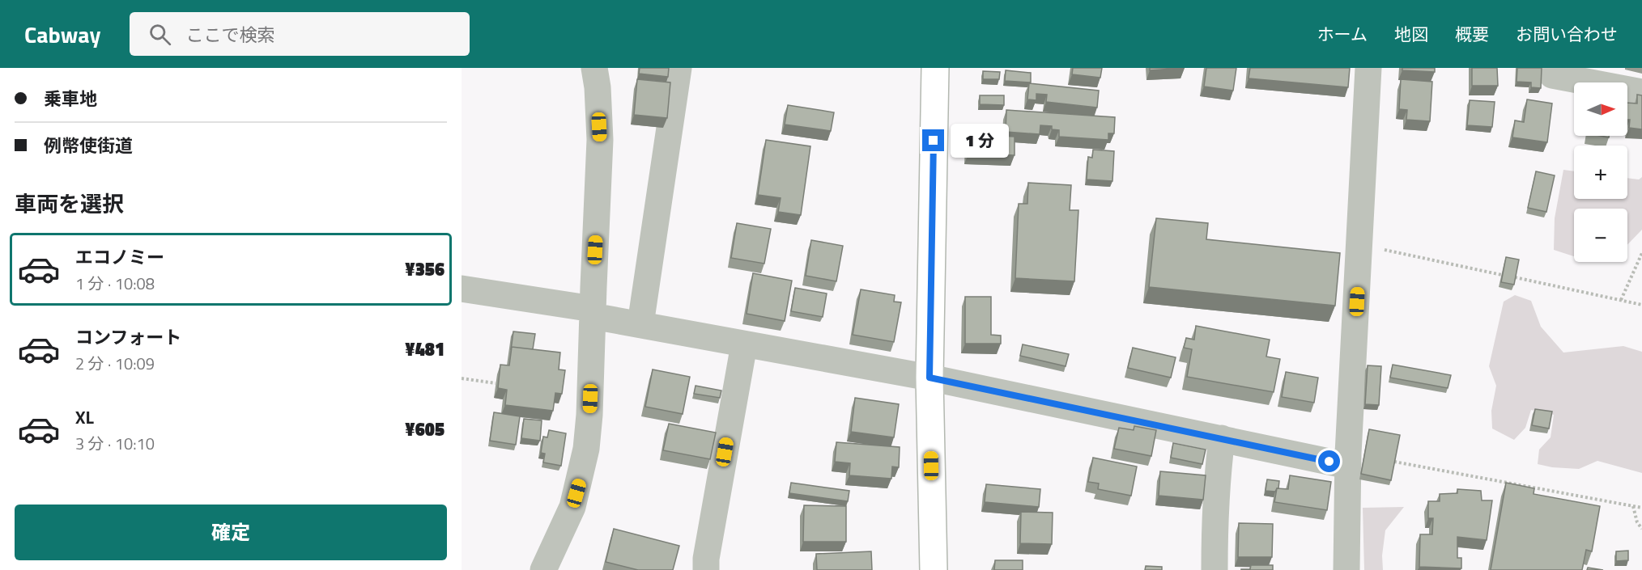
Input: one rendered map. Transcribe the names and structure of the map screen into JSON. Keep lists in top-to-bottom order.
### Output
{
  "north": "right",
  "page": {
    "header": "Cabway",
    "search": "ここで検索",
    "nav": [
      "ホーム",
      "地図",
      "概要",
      "お問い合わせ"
    ],
    "banner": ["乗車地", "例幣使街道"],
    "map_buttons": ["+", "−"],
    "bubble": "1 分",
    "heading": "車両を選択",
    "list": [
      {
        "name": "エコノミー",
        "note": "1 分 · 10:08",
        "value": "¥356"
      },
      {
        "name": "コンフォート",
        "note": "2 分 · 10:09",
        "value": "¥481"
      },
      {
        "name": "XL",
        "note": "3 分 · 10:10",
        "value": "¥605"
      }
    ],
    "buttons": "確定"
  }
}
